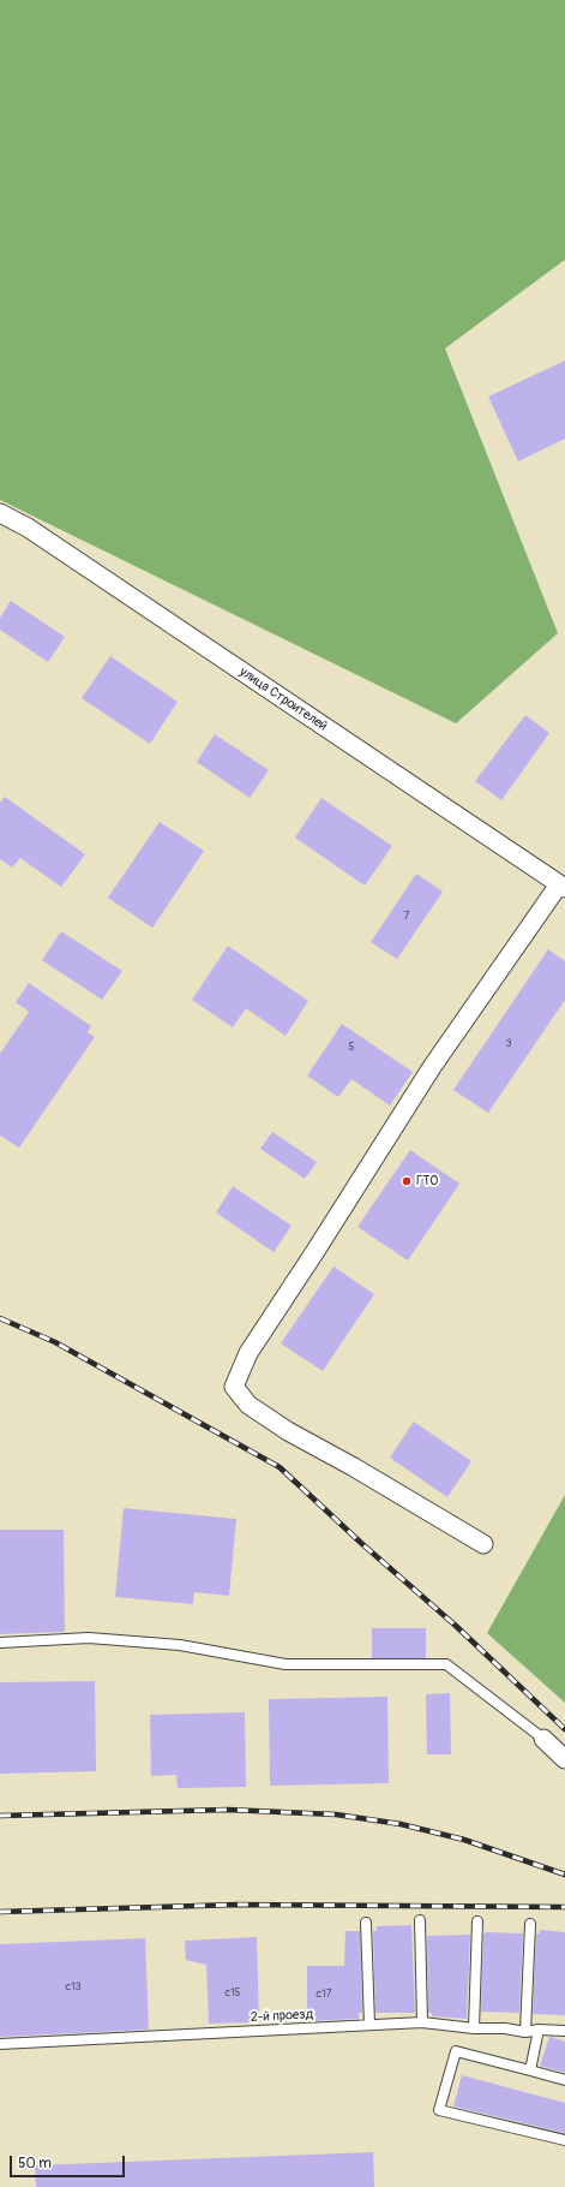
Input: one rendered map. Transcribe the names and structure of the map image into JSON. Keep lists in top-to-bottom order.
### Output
{
  "streets": {
    "street": ["улица Строителей"],
    "lane": ["2-й проезд"]
  },
  "places": ["ГТО"],
  "house_numbers": [
    "7",
    "3",
    "5",
    "с13",
    "с15",
    "с17"
  ],
  "scale_bar": "50 m"
}
